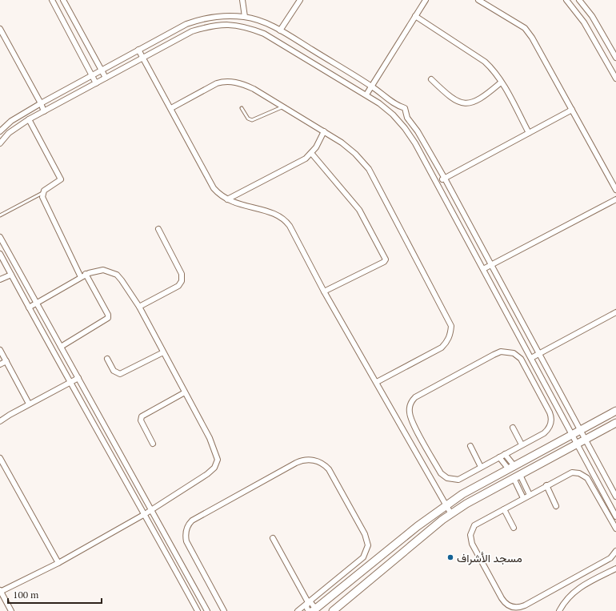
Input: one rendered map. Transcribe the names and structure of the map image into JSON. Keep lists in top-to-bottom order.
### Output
{
  "places": ["مسجد الأشراف"],
  "scale_bar": "100 m"
}
